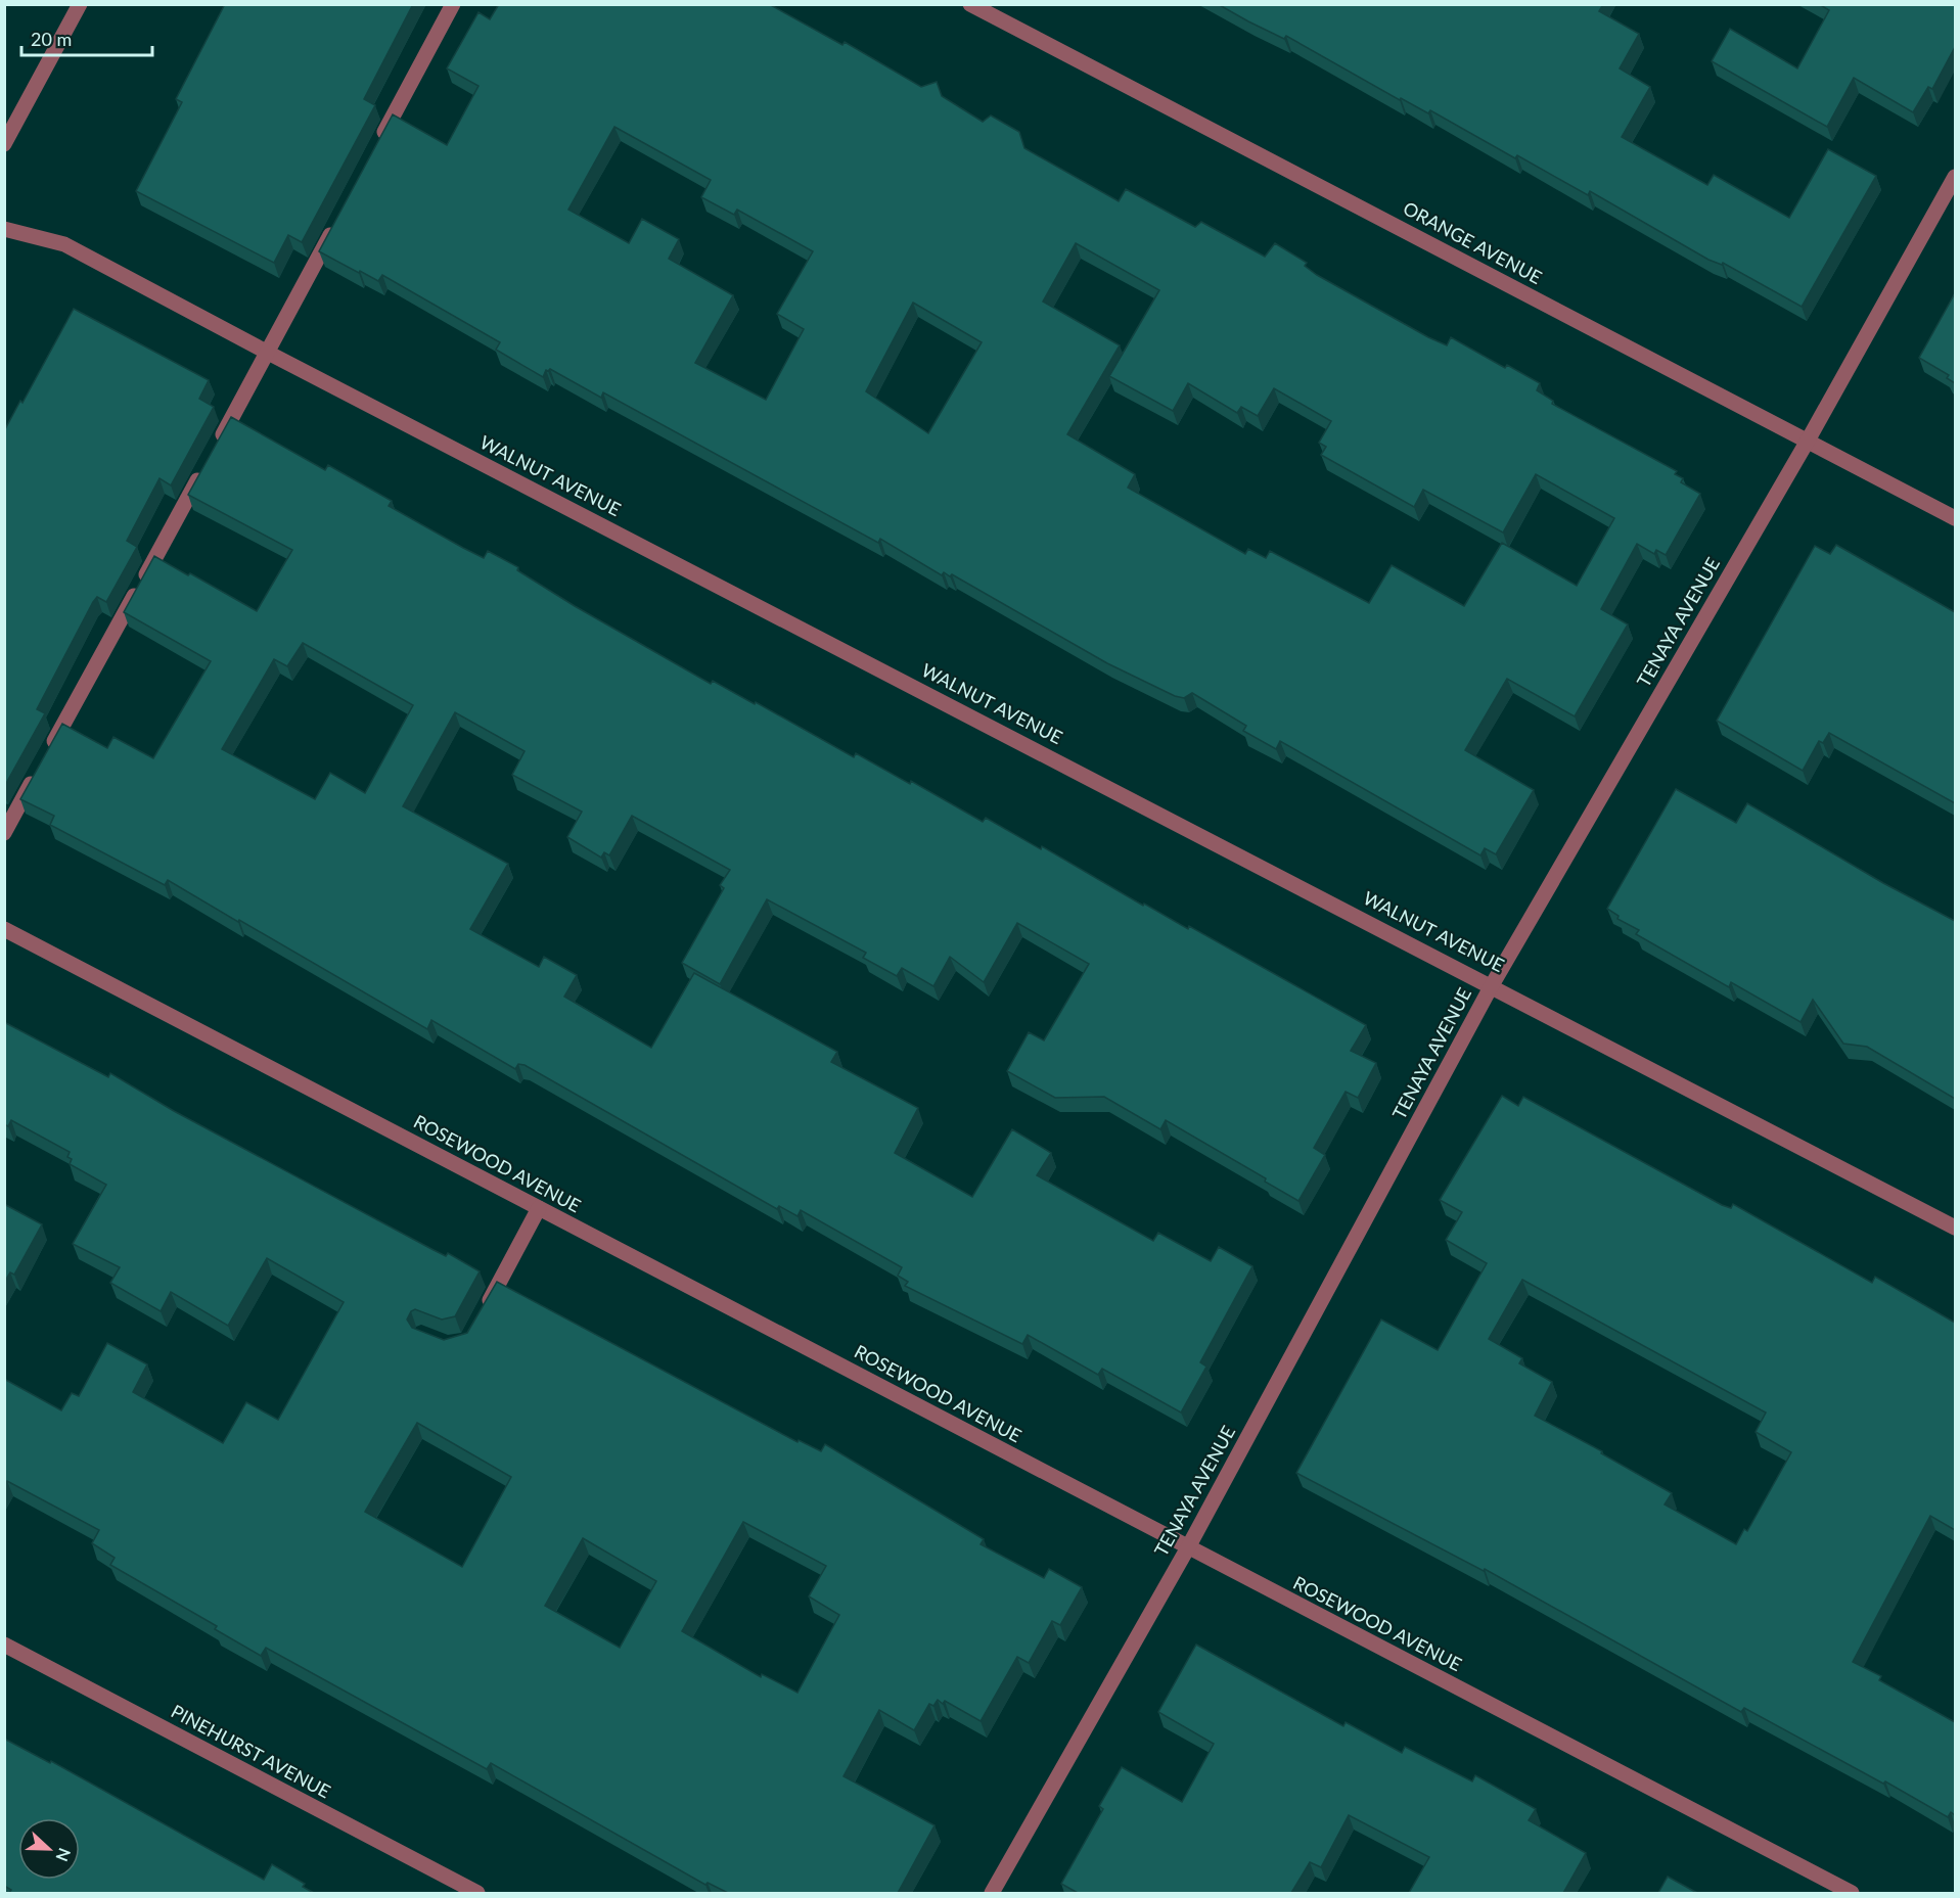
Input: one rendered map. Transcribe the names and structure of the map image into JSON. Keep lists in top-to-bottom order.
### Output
{
  "streets": {
    "street": [
      "ORANGE AVENUE",
      "WALNUT AVENUE",
      "TENAYA AVENUE",
      "ROSEWOOD AVENUE",
      "PINEHURST AVENUE"
    ]
  },
  "crossings": [
    ["ORANGE AVENUE", "TENAYA AVENUE"],
    ["WALNUT AVENUE", "TENAYA AVENUE"],
    ["TENAYA AVENUE", "ROSEWOOD AVENUE"]
  ],
  "scale_bar": "20 m",
  "north": "right"
}
